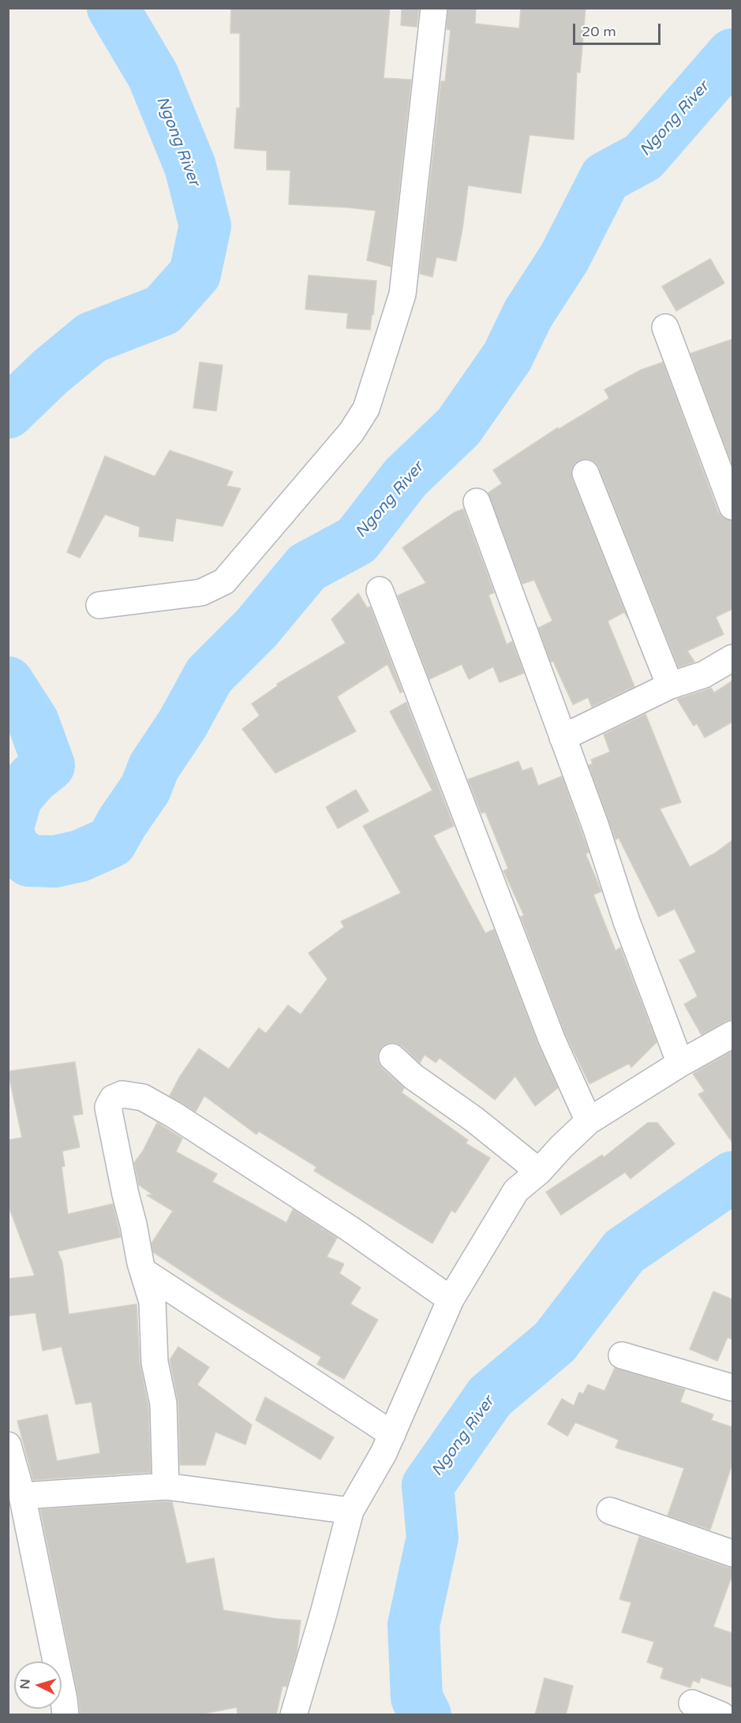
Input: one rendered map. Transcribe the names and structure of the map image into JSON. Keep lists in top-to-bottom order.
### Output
{
  "water": ["Ngong River"],
  "scale_bar": "20 m",
  "north": "left"
}
